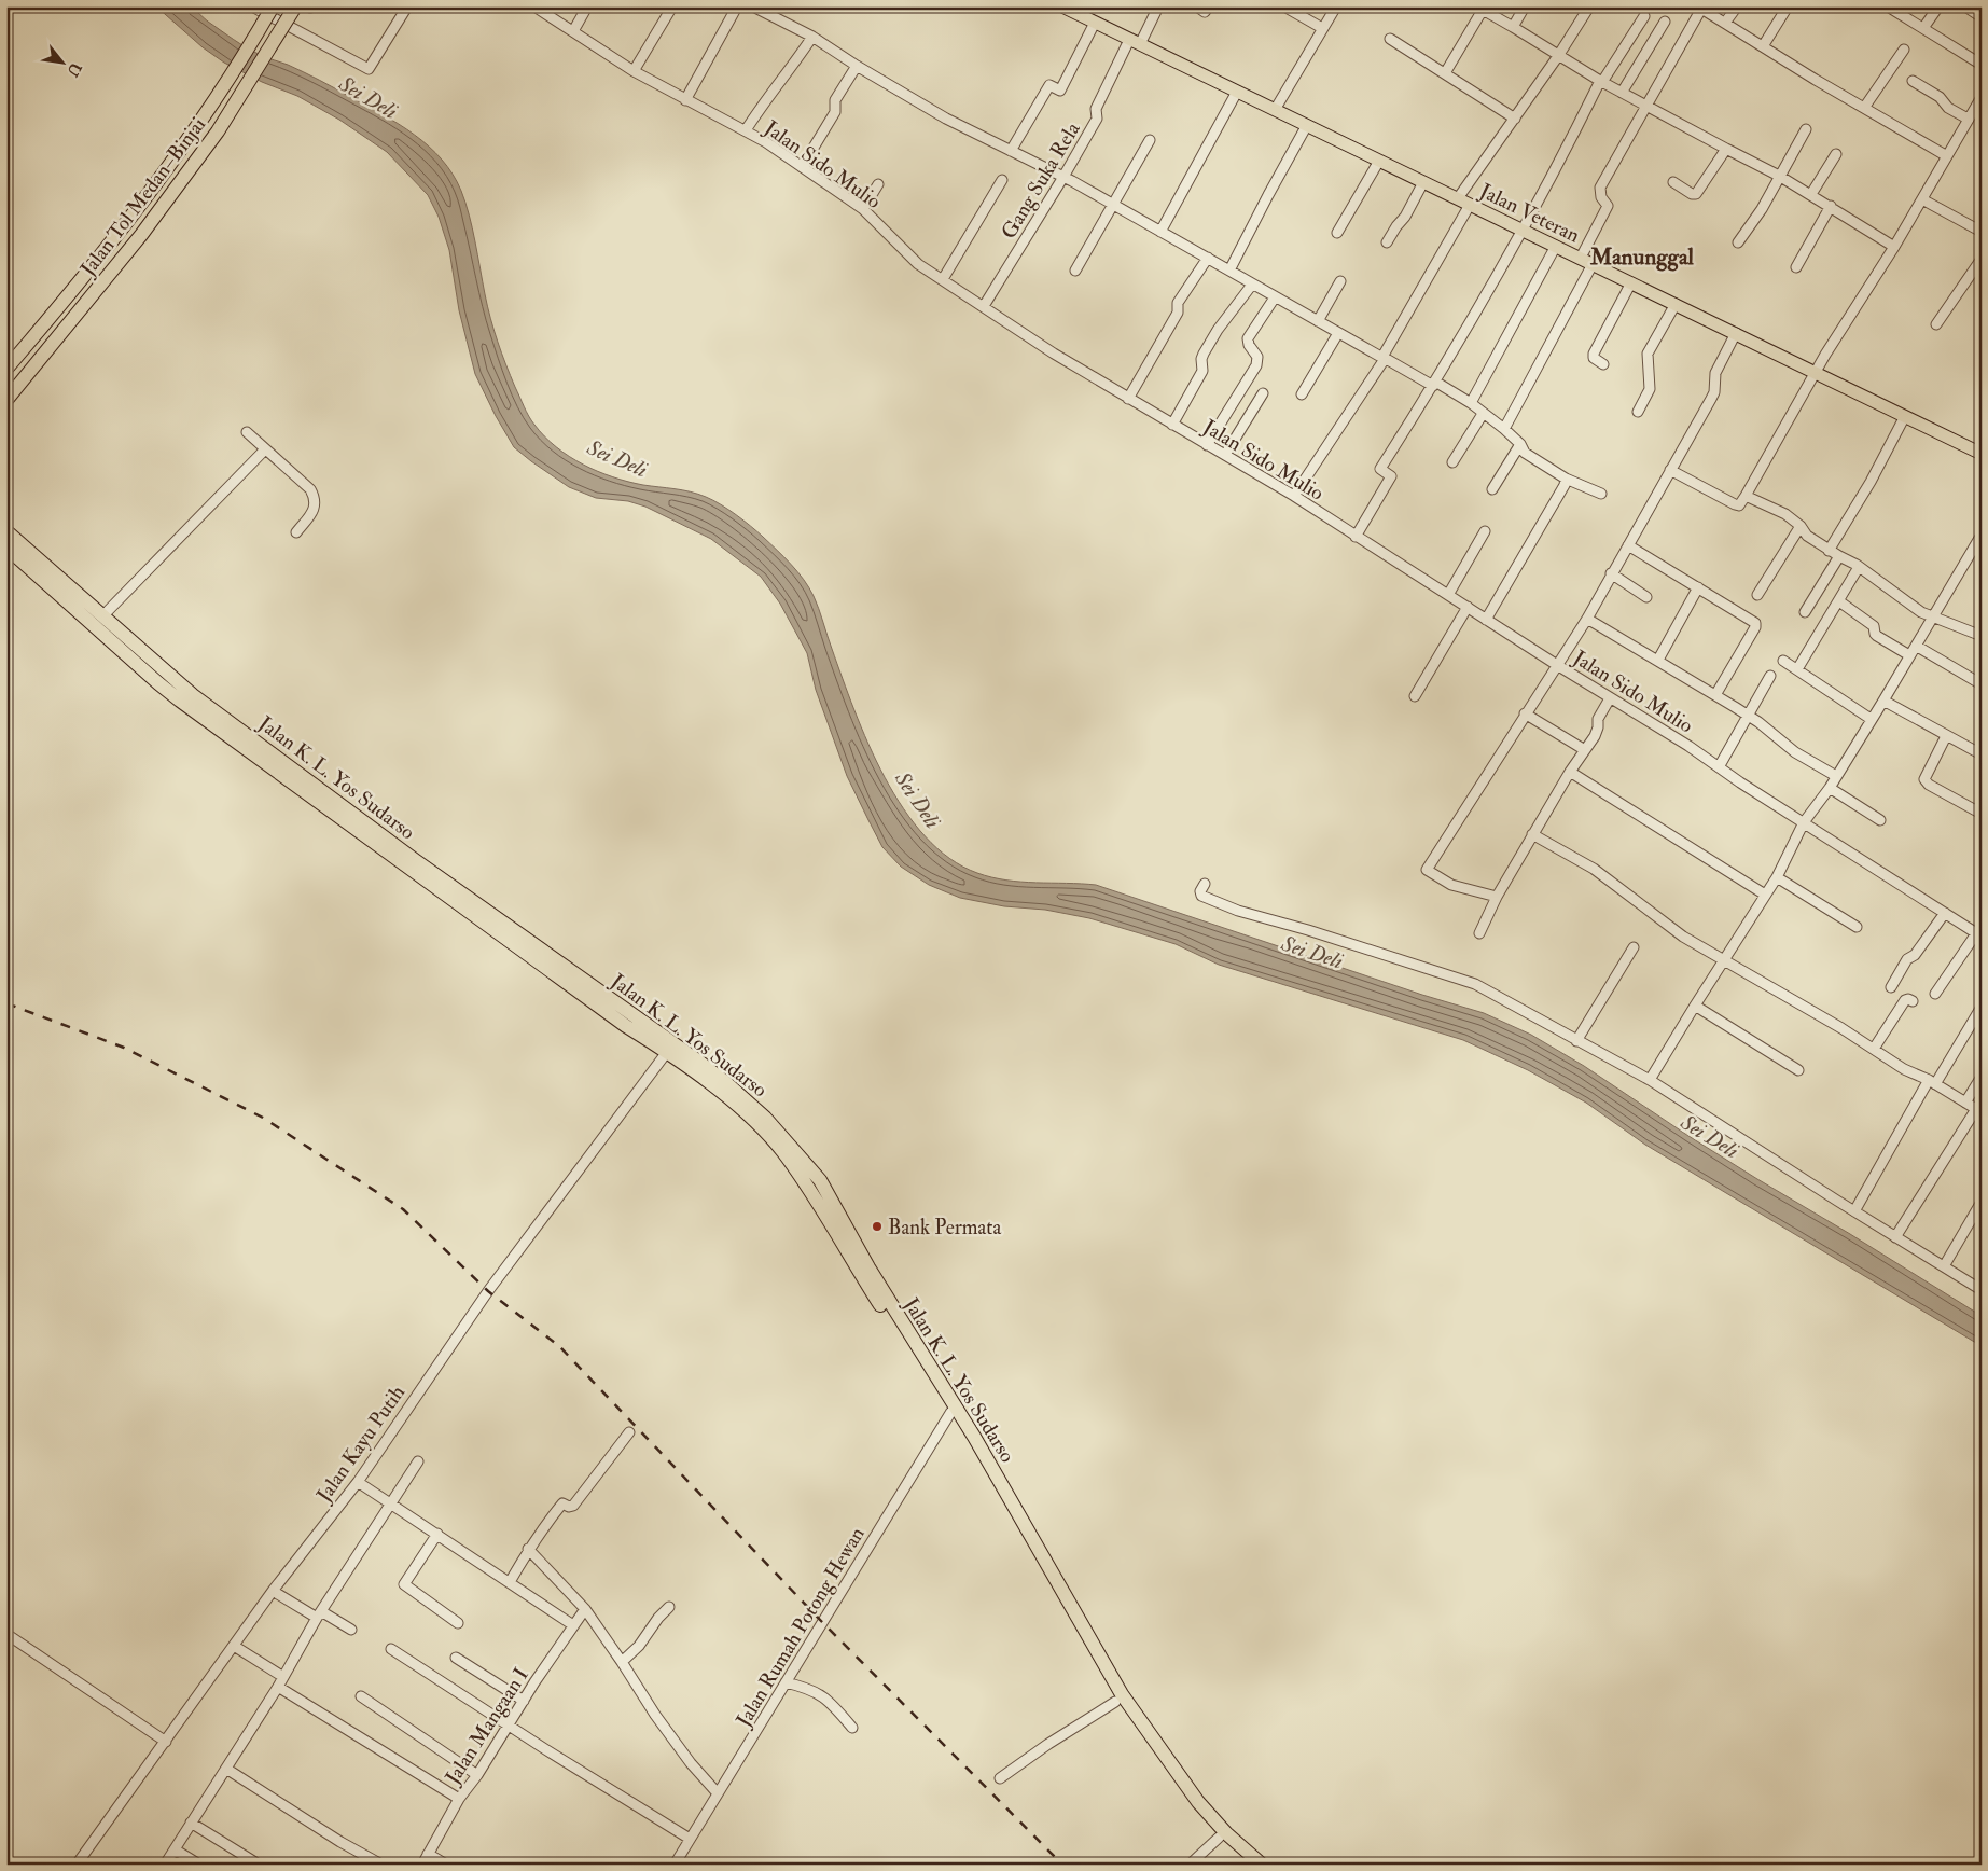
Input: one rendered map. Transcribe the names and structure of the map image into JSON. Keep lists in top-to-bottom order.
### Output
{
  "streets": {
    "highway": ["Jalan Tol Medan–Binjai", "Jalan K. L. Yos Sudarso"],
    "main road": ["Jalan Veteran"],
    "street": [
      "Jalan Sido Mulio",
      "Gang Suka Rela",
      "Jalan Kayu Putih",
      "Jalan Rumah Potong Hewan",
      "Jalan Mangaan I"
    ]
  },
  "crossings": [
    ["Jalan Sido Mulio", "Gang Suka Rela"],
    ["Gang Suka Rela", "Jalan Veteran"],
    ["Jalan K. L. Yos Sudarso", "Jalan Kayu Putih"],
    ["Jalan K. L. Yos Sudarso", "Jalan Rumah Potong Hewan"]
  ],
  "districts": ["Manunggal"],
  "water": ["Sei Deli"],
  "places": ["Bank Permata"],
  "north": "bottom right"
}
